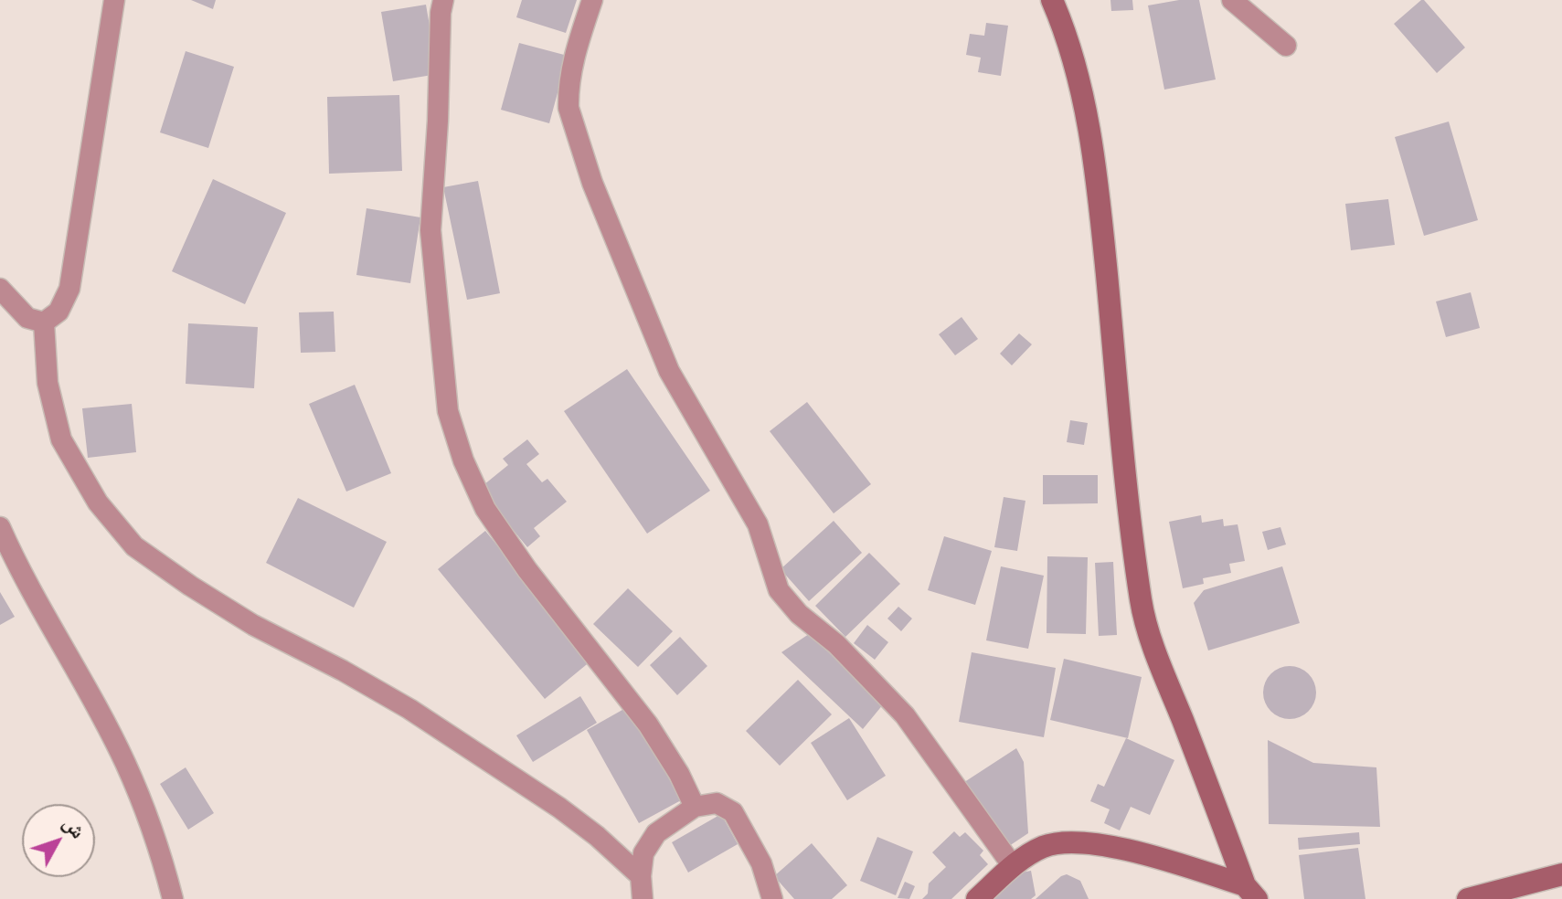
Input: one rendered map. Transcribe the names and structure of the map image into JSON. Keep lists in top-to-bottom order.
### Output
{
  "north": "top right"
}
